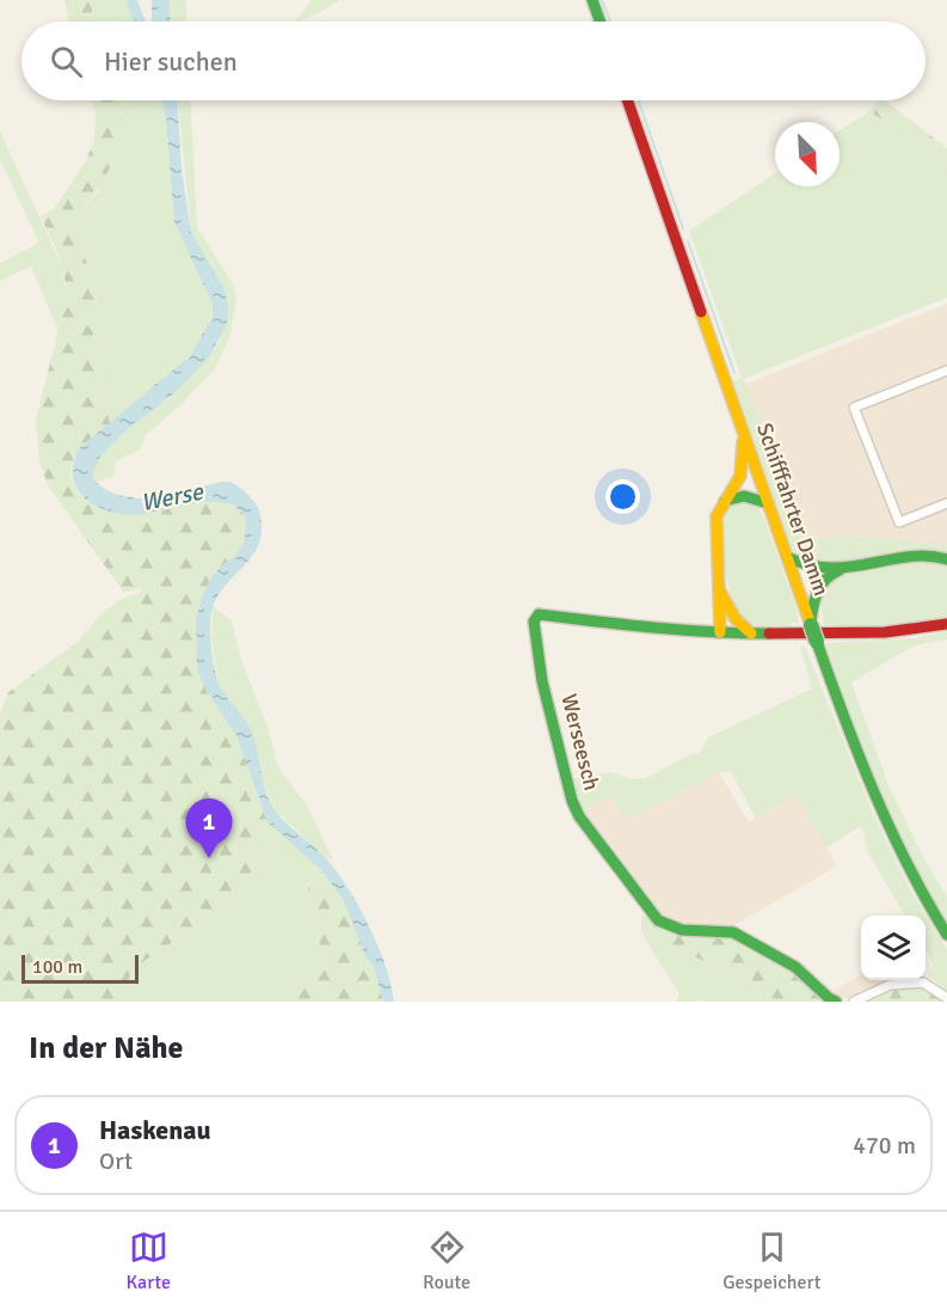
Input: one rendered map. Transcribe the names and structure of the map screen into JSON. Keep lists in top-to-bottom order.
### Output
{
  "streets": {
    "main road": ["Schifffahrter Damm", "Werseesch"]
  },
  "water": ["Werse"],
  "scale_bar": "100 m",
  "north": "bottom right",
  "page": {
    "search": "Hier suchen",
    "pins": "1",
    "scale": "100 m",
    "heading": "In der Nähe",
    "list": [
      {
        "mark": "1",
        "name": "Haskenau",
        "note": "Ort",
        "value": "470 m"
      }
    ],
    "nav": ["Karte", "Route", "Gespeichert"]
  }
}
